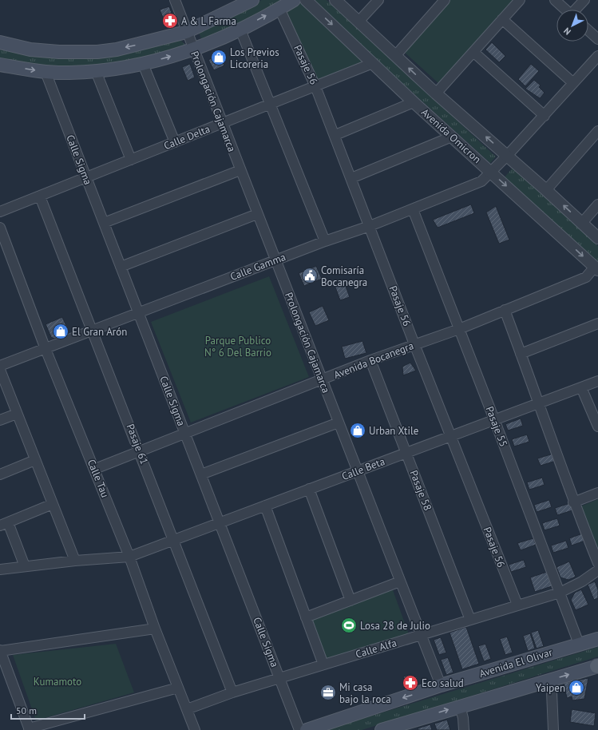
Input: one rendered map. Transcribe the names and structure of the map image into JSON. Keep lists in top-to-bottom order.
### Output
{
  "streets": {
    "main road": ["Avenida El Olivar"],
    "street": [
      "Pasaje 56",
      "Prolongación Cajamarca",
      "Avenida Omicron",
      "Calle Delta",
      "Calle Sigma",
      "Calle Gamma",
      "Avenida Bocanegra",
      "Pasaje 55",
      "Pasaje 61",
      "Calle Beta",
      "Calle Tau",
      "Pasaje 58",
      "Calle Alfa"
    ]
  },
  "crossings": [
    ["Pasaje 56", "Calle Delta"],
    ["Pasaje 56", "Calle Gamma"],
    ["Pasaje 56", "Avenida Bocanegra"],
    ["Pasaje 56", "Calle Beta"],
    ["Pasaje 56", "Calle Alfa"],
    ["Prolongación Cajamarca", "Calle Delta"],
    ["Prolongación Cajamarca", "Calle Gamma"],
    ["Prolongación Cajamarca", "Avenida Bocanegra"],
    ["Prolongación Cajamarca", "Calle Beta"],
    ["Prolongación Cajamarca", "Calle Alfa"],
    ["Prolongación Cajamarca", "Avenida El Olivar"],
    ["Avenida Omicron", "Calle Delta"],
    ["Avenida Omicron", "Calle Gamma"],
    ["Avenida Omicron", "Avenida Bocanegra"],
    ["Calle Delta", "Calle Sigma"],
    ["Calle Delta", "Pasaje 61"],
    ["Calle Sigma", "Calle Gamma"],
    ["Calle Sigma", "Avenida Bocanegra"],
    ["Calle Sigma", "Calle Beta"],
    ["Calle Sigma", "Calle Alfa"],
    ["Calle Gamma", "Pasaje 55"],
    ["Calle Gamma", "Pasaje 61"],
    ["Calle Gamma", "Calle Tau"],
    ["Avenida Bocanegra", "Pasaje 55"],
    ["Avenida Bocanegra", "Pasaje 61"],
    ["Avenida Bocanegra", "Calle Tau"],
    ["Avenida Bocanegra", "Pasaje 58"],
    ["Pasaje 55", "Calle Beta"],
    ["Pasaje 55", "Calle Alfa"],
    ["Pasaje 55", "Avenida El Olivar"],
    ["Pasaje 61", "Calle Beta"],
    ["Pasaje 61", "Calle Alfa"],
    ["Calle Beta", "Calle Tau"],
    ["Calle Beta", "Pasaje 58"],
    ["Calle Tau", "Calle Alfa"],
    ["Pasaje 58", "Calle Alfa"]
  ],
  "parks": ["Parque Publico N° 6 Del Barrio", "Kumamoto"],
  "places": {
    "pharmacy": ["A & L Farma", "Eco salud"],
    "shop": [
      "Los Previos Licoreria",
      "El Gran Arón",
      "Urban Xtile",
      "Yaipen"
    ],
    "public building": ["Comisaría Bocanegra"],
    "sports": ["Losa 28 de Julio"],
    "office": ["Mi casa bajo la roca"]
  },
  "scale_bar": "50 m",
  "north": "bottom left"
}
